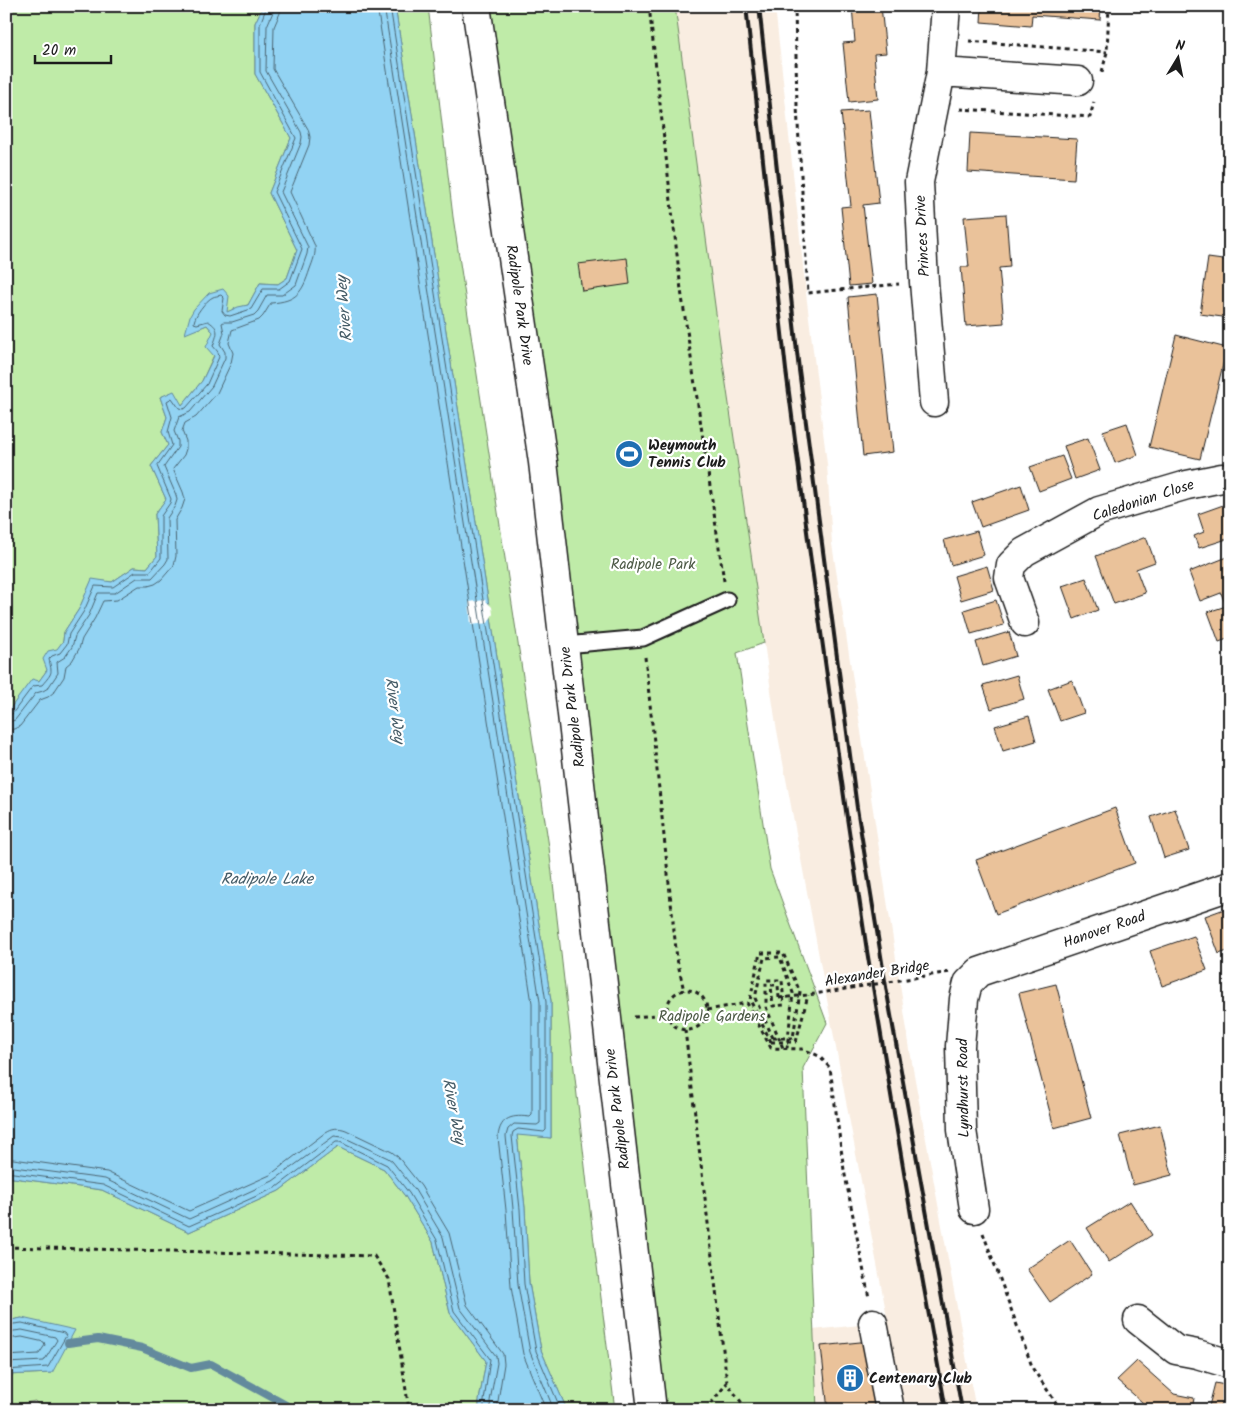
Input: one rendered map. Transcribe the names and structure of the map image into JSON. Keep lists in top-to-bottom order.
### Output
{
  "streets": {
    "street": [
      "Princes Drive",
      "Radipole Park Drive",
      "Caledonian Close",
      "Hanover Road",
      "Lyndhurst Road"
    ],
    "path": ["Alexander Bridge"]
  },
  "crossings": [
    ["Hanover Road", "Lyndhurst Road"]
  ],
  "water": ["River Wey", "Radipole Lake"],
  "parks": ["Radipole Park", "Radipole Gardens"],
  "places": {
    "sports": ["Weymouth Tennis Club"],
    "building": ["Centenary Club"]
  },
  "scale_bar": "20 m",
  "north": "top"
}
